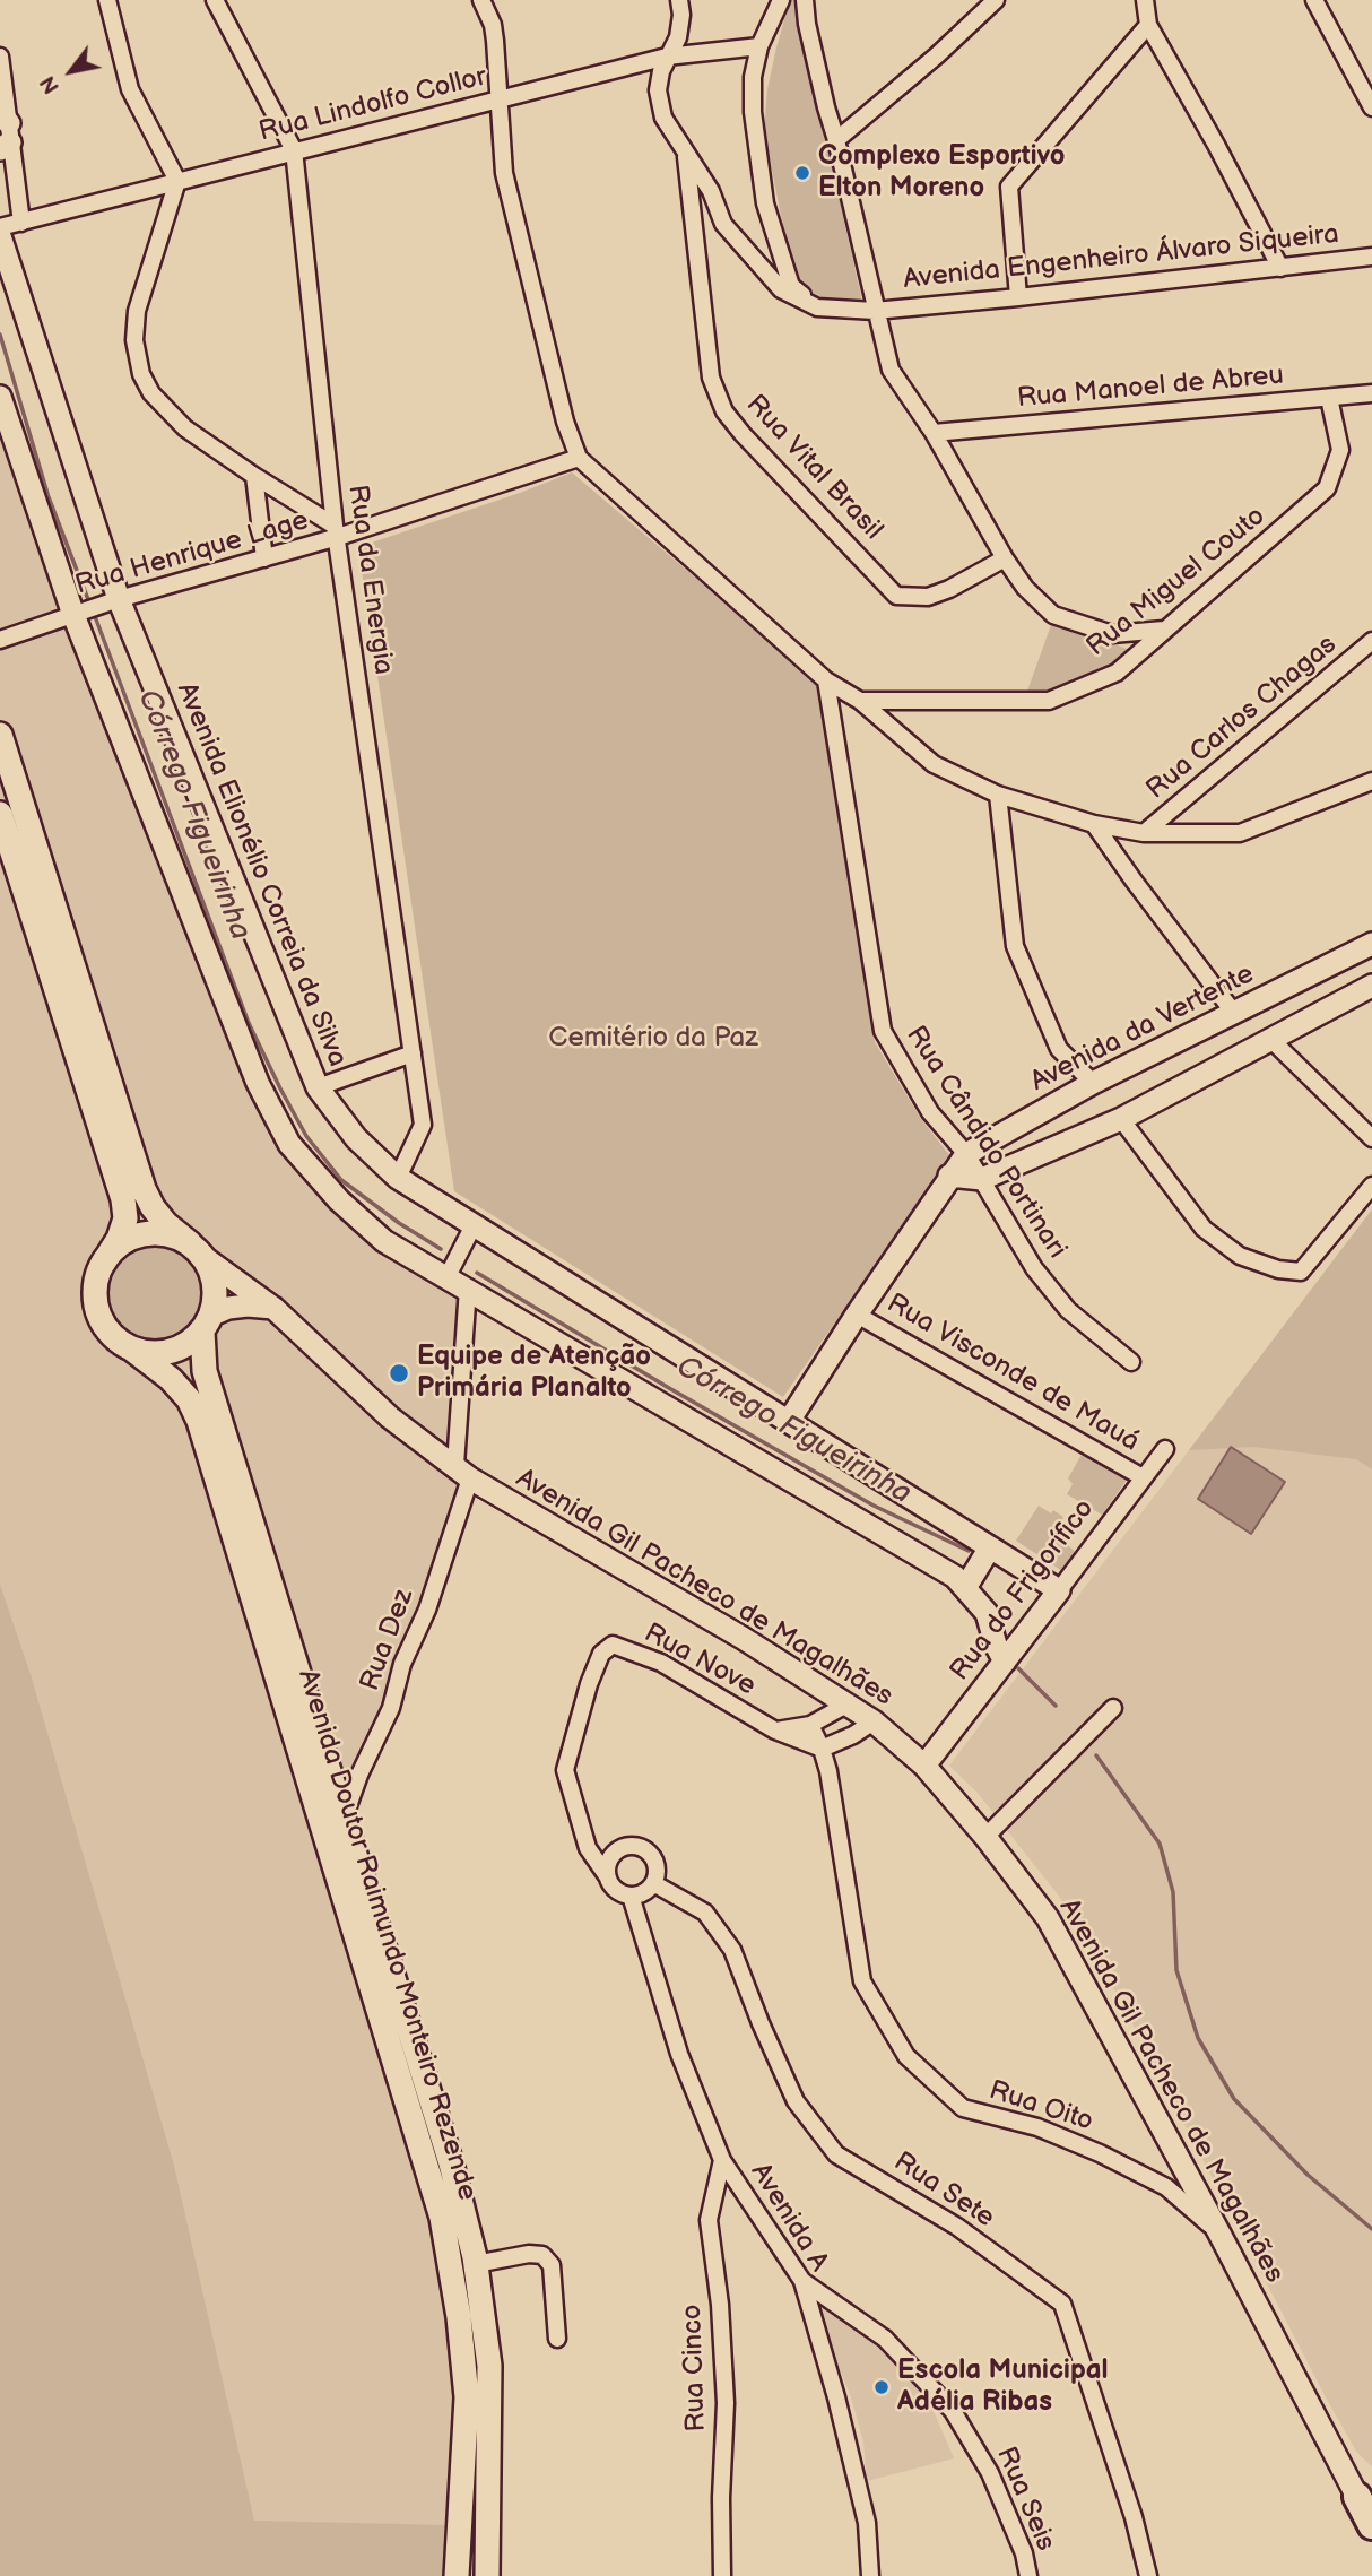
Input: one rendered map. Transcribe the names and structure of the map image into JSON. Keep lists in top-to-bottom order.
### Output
{
  "streets": {
    "main road": ["Avenida Doutor Raimundo Monteiro Rezende"],
    "street": [
      "Rua Lindolfo Collor",
      "Avenida Engenheiro Álvaro Siqueira",
      "Rua Manoel de Abreu",
      "Rua Vital Brasil",
      "Rua Henrique Lage",
      "Rua da Energia",
      "Rua Miguel Couto",
      "Rua Carlos Chagas",
      "Avenida Elionélio Correia da Silva",
      "Avenida da Vertente",
      "Rua Cândido Portinari",
      "Rua Visconde de Mauá",
      "Avenida Gil Pacheco de Magalhães",
      "Rua do Frigorífico",
      "Rua Dez",
      "Rua Nove",
      "Rua Oito",
      "Rua Sete",
      "Avenida A",
      "Rua Cinco",
      "Rua Seis"
    ]
  },
  "crossings": [
    ["Rua Lindolfo Collor", "Rua da Energia"],
    ["Rua Manoel de Abreu", "Rua Miguel Couto"],
    ["Rua Henrique Lage", "Rua da Energia"],
    ["Rua Henrique Lage", "Avenida Elionélio Correia da Silva"],
    ["Rua da Energia", "Avenida Elionélio Correia da Silva"],
    ["Avenida Elionélio Correia da Silva", "Avenida da Vertente"],
    ["Avenida Elionélio Correia da Silva", "Rua do Frigorífico"],
    ["Avenida da Vertente", "Rua Cândido Portinari"],
    ["Avenida da Vertente", "Rua Visconde de Mauá"],
    ["Rua Visconde de Mauá", "Rua do Frigorífico"],
    ["Avenida Gil Pacheco de Magalhães", "Rua do Frigorífico"],
    ["Avenida Gil Pacheco de Magalhães", "Rua Dez"],
    ["Avenida Gil Pacheco de Magalhães", "Rua Nove"],
    ["Avenida Gil Pacheco de Magalhães", "Avenida Doutor Raimundo Monteiro Rezende"],
    ["Avenida Gil Pacheco de Magalhães", "Rua Oito"],
    ["Rua Dez", "Avenida Doutor Raimundo Monteiro Rezende"],
    ["Rua Nove", "Rua Oito"],
    ["Rua Nove", "Rua Sete"],
    ["Rua Nove", "Avenida A"],
    ["Rua Sete", "Avenida A"],
    ["Avenida A", "Rua Cinco"],
    ["Avenida A", "Rua Seis"]
  ],
  "water": ["Córrego Figueirinha"],
  "parks": ["Cemitério da Paz"],
  "places": ["Complexo Esportivo Elton Moreno", "Equipe de Atenção Primária Planalto", "Escola Municipal Adélia Ribas"],
  "north": "bottom left"
}
